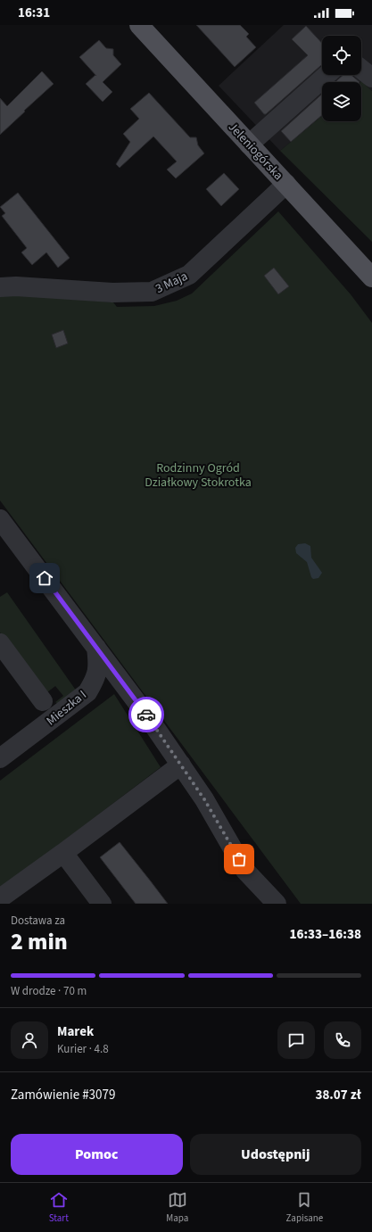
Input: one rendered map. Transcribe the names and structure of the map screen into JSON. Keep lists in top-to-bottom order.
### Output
{
  "streets": {
    "main road": ["Jeleniogórska"],
    "street": ["3 Maja", "Mieszka I"]
  },
  "crossings": [
    ["Jeleniogórska", "3 Maja"]
  ],
  "parks": ["Rodzinny Ogród Działkowy Stokrotka"],
  "page": {
    "status": "16:31",
    "heading": ["2 min", "Dostawa za", "16:33–16:38"],
    "panel": [
      "Marek",
      "Kurier · 4.8",
      "Zamówienie #3079",
      "38.07 zł"
    ],
    "bar": "W drodze · 70 m",
    "buttons": ["Pomoc", "Udostępnij"],
    "tabs": ["Start", "Mapa", "Zapisane"]
  }
}
